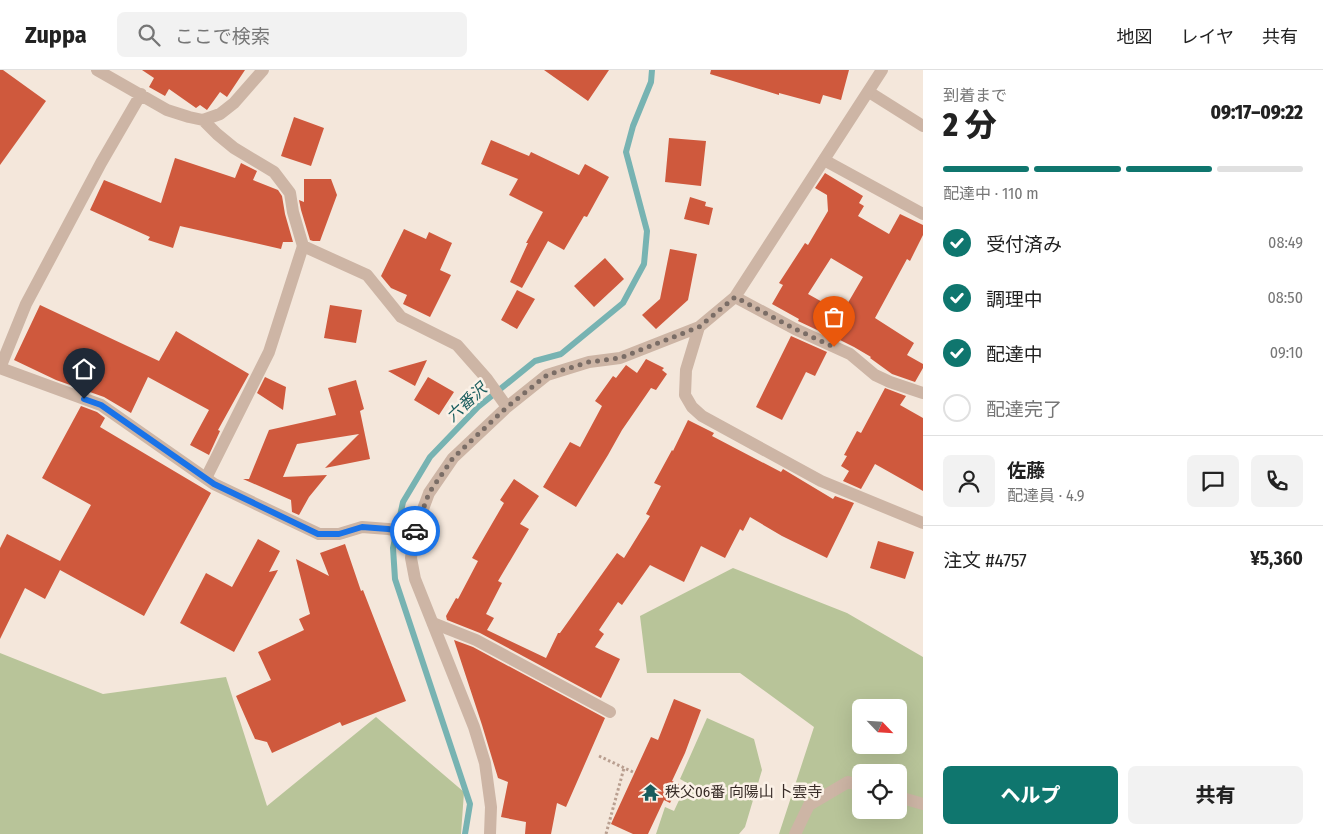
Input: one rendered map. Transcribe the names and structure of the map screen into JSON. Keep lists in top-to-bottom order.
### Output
{
  "water": ["六番沢"],
  "places": {
    "temple": ["秩父06番 向陽山 卜雲寺"]
  },
  "north": "bottom right",
  "page": {
    "header": "Zuppa",
    "search": "ここで検索",
    "nav": ["地図", "レイヤ", "共有"],
    "heading": ["2 分", "到着まで", "09:17–09:22"],
    "panel": [
      "佐藤",
      "配達員 · 4.9",
      "注文 #4757",
      "¥5,360"
    ],
    "bar": "配達中 · 110 m",
    "list": [
      ["受付済み", "08:49"],
      ["調理中", "08:50"],
      ["配達中", "09:10"],
      "配達完了"
    ],
    "buttons": ["ヘルプ", "共有"]
  }
}
